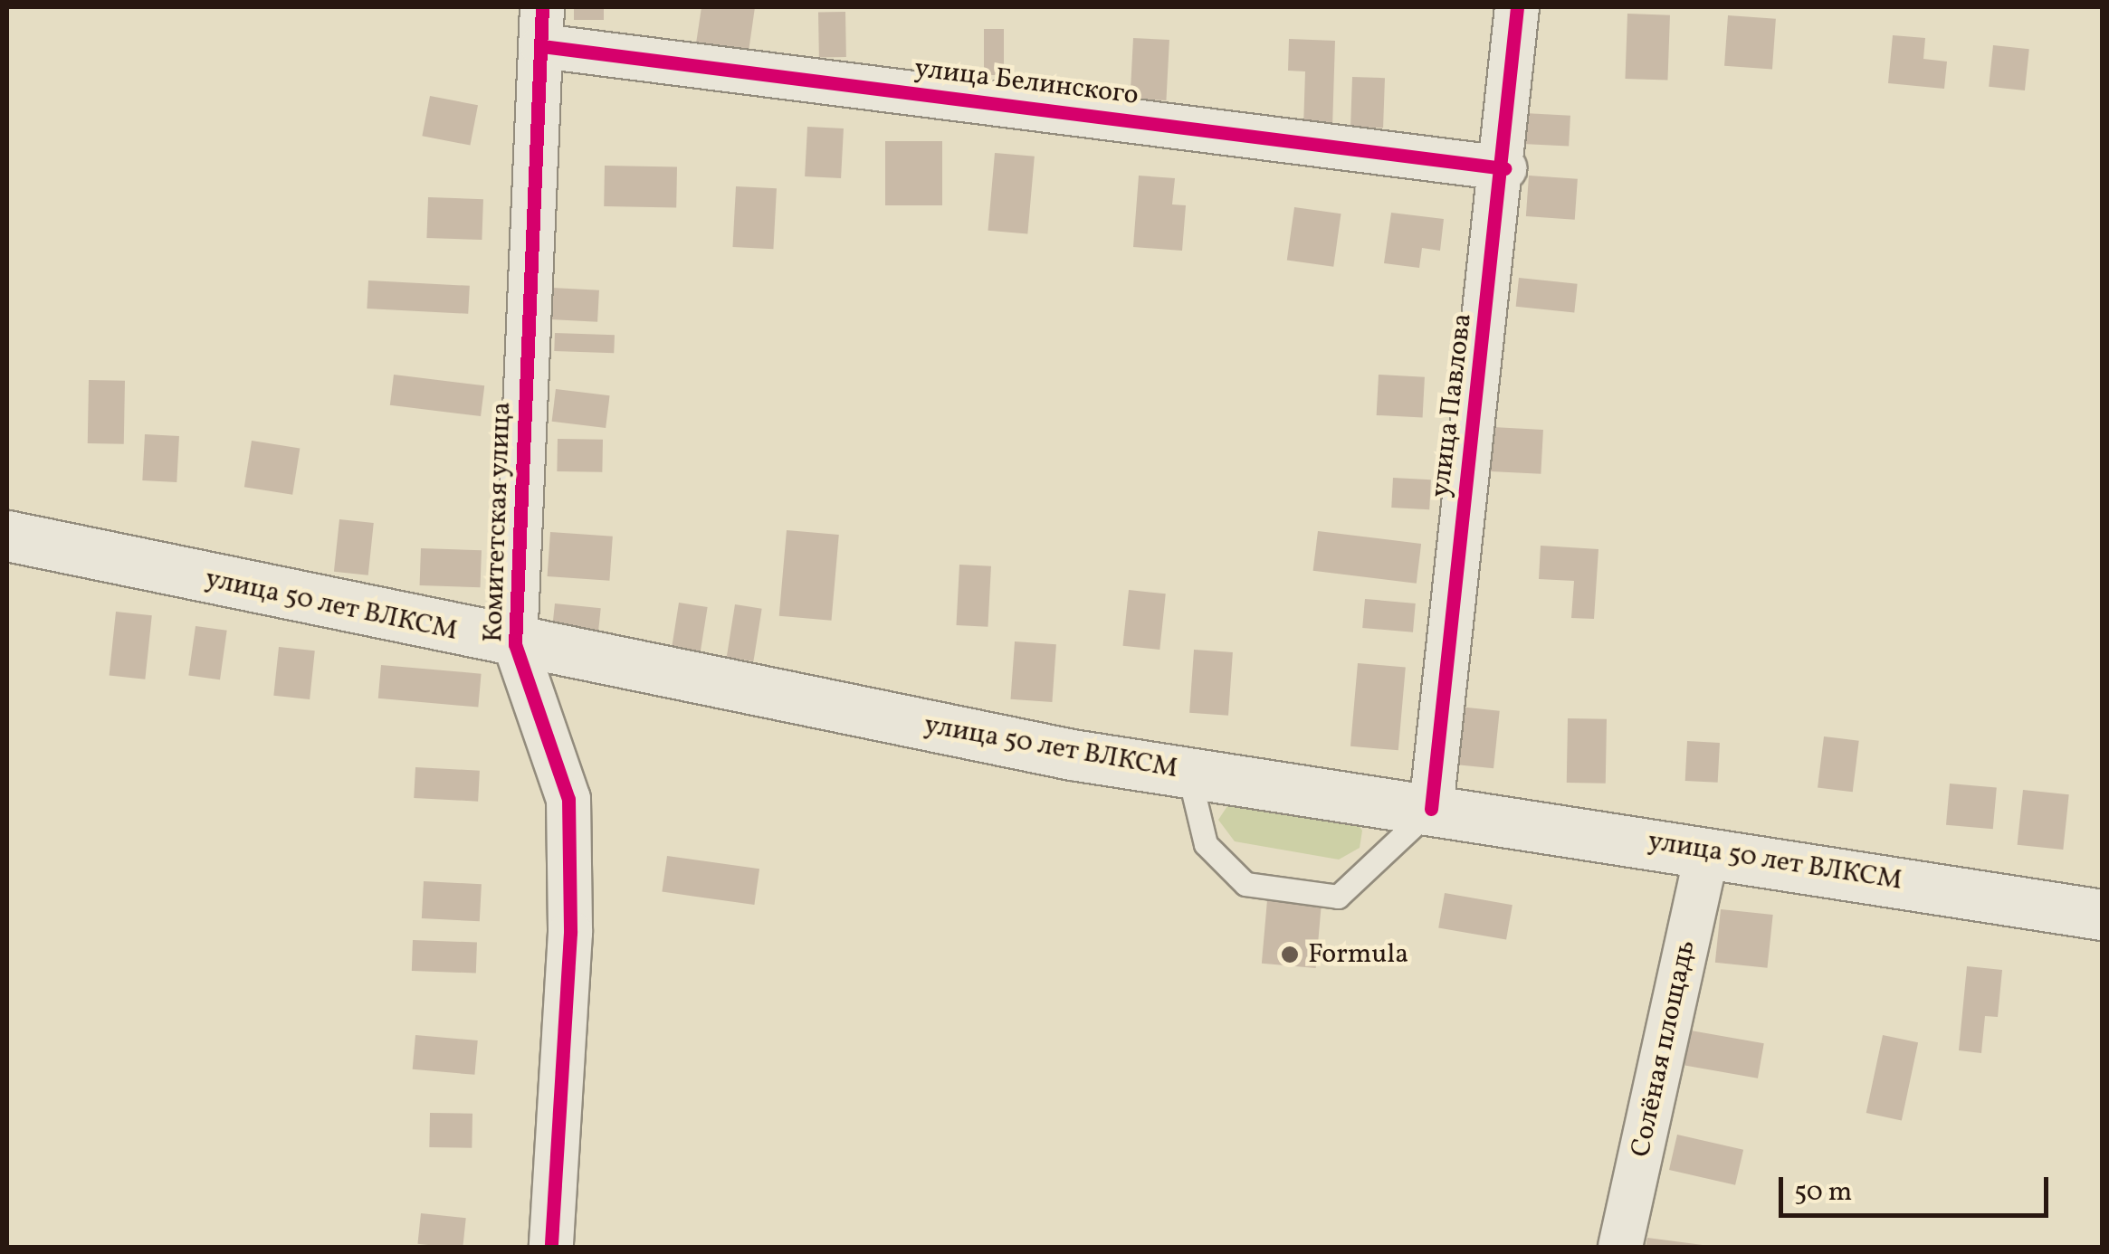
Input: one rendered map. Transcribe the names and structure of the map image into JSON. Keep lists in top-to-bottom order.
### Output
{
  "streets": {
    "main road": ["улица 50 лет ВЛКСМ"],
    "street": [
      "улица Белинского",
      "улица Павлова",
      "Комитетская улица",
      "Солёная площадь"
    ]
  },
  "crossings": [
    ["улица Белинского", "улица Павлова"],
    ["улица Белинского", "Комитетская улица"],
    ["улица Павлова", "улица 50 лет ВЛКСМ"],
    ["Комитетская улица", "улица 50 лет ВЛКСМ"],
    ["улица 50 лет ВЛКСМ", "Солёная площадь"]
  ],
  "places": ["Formula"],
  "scale_bar": "50 m"
}
